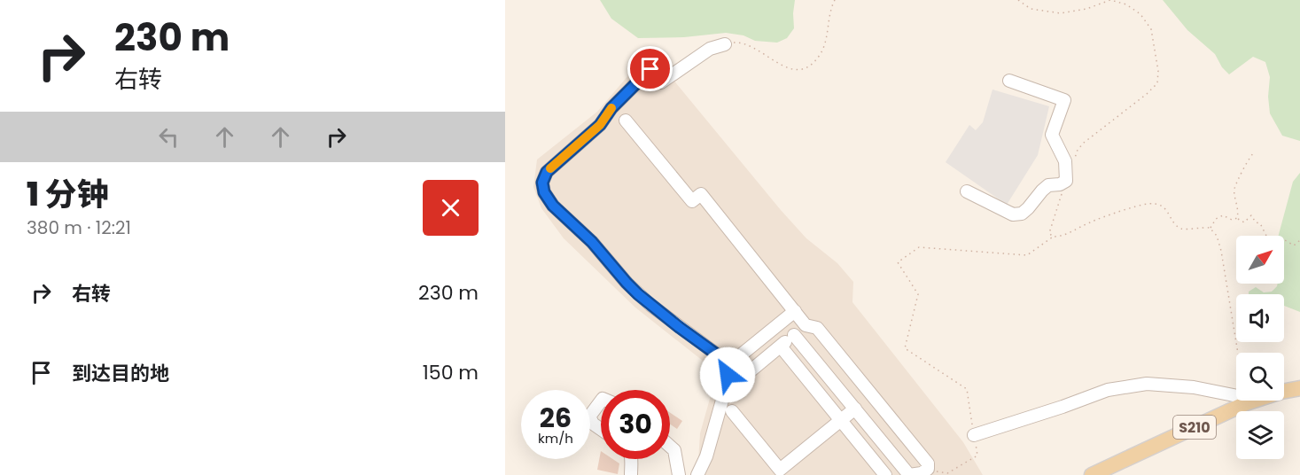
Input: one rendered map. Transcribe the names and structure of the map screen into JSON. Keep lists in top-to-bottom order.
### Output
{
  "streets": {
    "main road": ["S210"]
  },
  "north": "top right",
  "page": {
    "turn": ["230 m", "右转"],
    "heading": ["1 分钟", "380 m · 12:21"],
    "list": [
      {
        "name": "右转",
        "value": "230 m"
      },
      {
        "name": "到达目的地",
        "value": "150 m"
      }
    ],
    "speed": "26 km/h",
    "limit": "30"
  }
}
